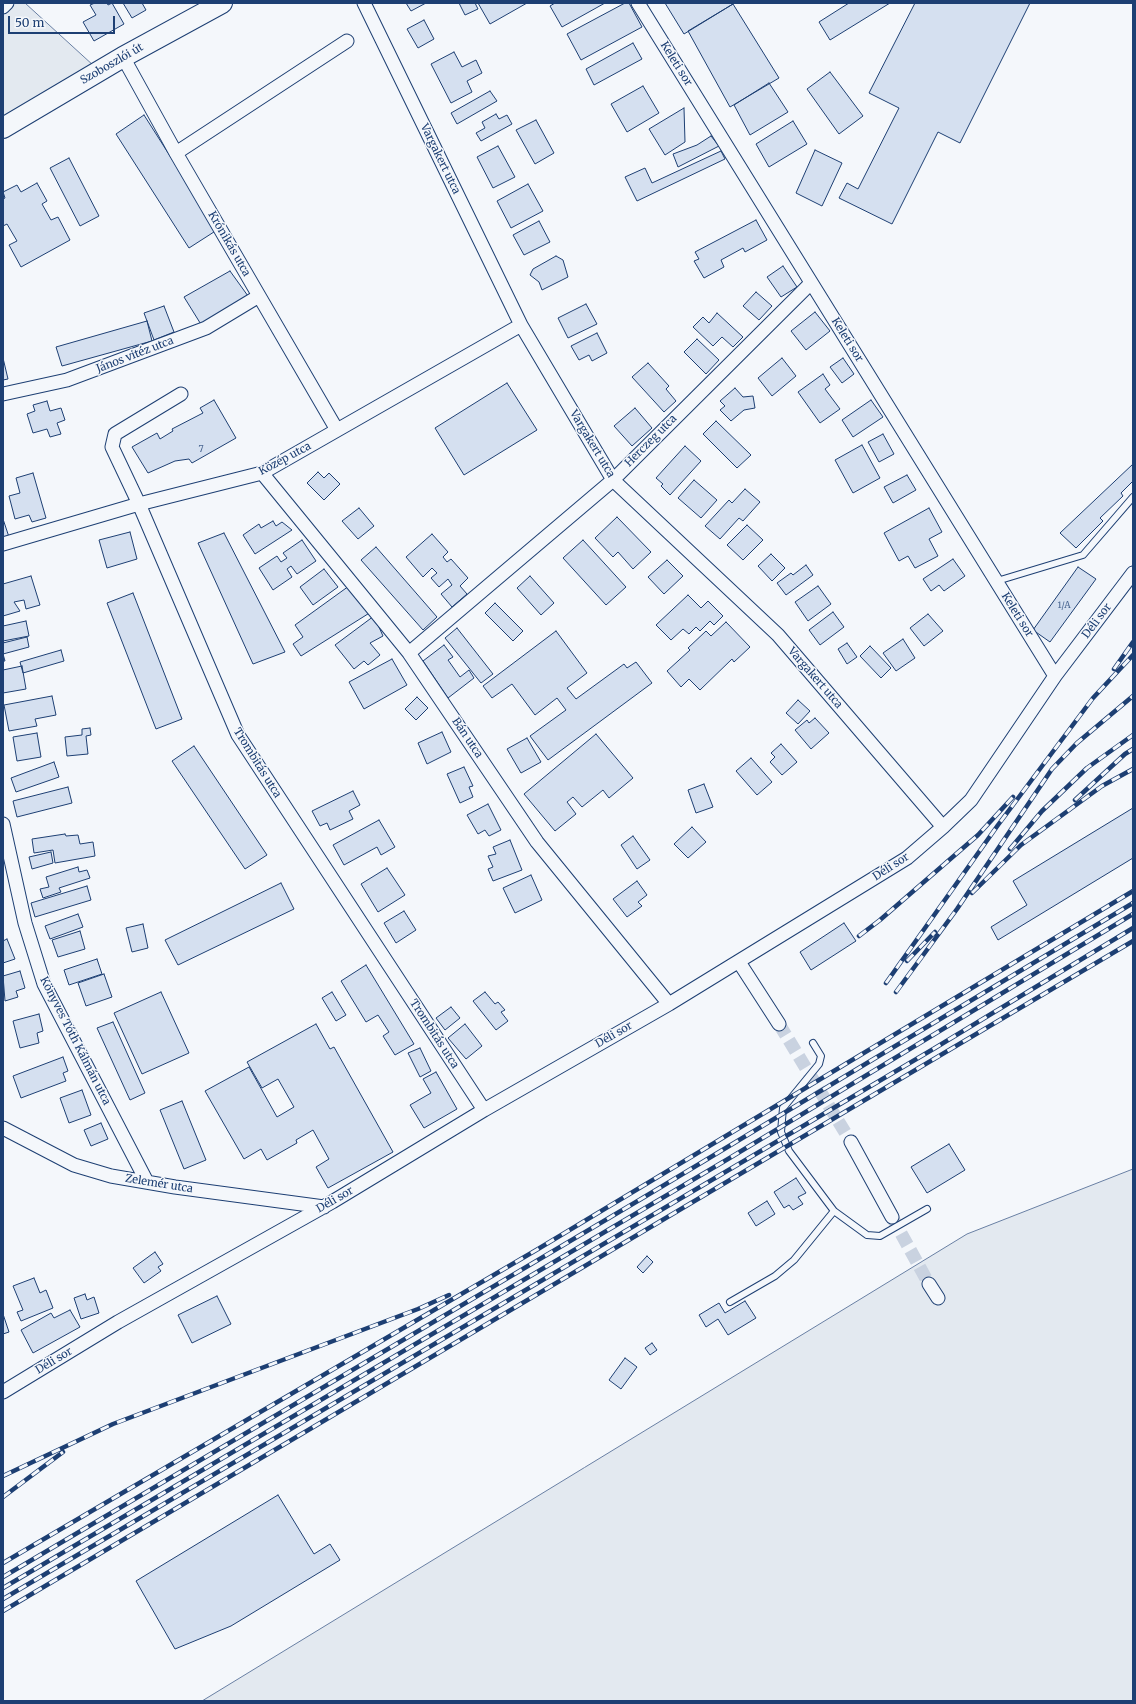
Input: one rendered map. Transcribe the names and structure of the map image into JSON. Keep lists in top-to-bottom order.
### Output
{
  "streets": {
    "main road": ["Szoboszlói út"],
    "street": [
      "Keleti sor",
      "Vargakert utca",
      "Krónikás utca",
      "János vitéz utca",
      "Herczeg utca",
      "Közép utca",
      "Déli sor",
      "Bán utca",
      "Trombitás utca",
      "Könyves Tóth Kálmán utca",
      "Zelemér utca"
    ]
  },
  "crossings": [
    ["Szoboszlói út", "Krónikás utca"],
    ["Keleti sor", "Herczeg utca"],
    ["Keleti sor", "Déli sor"],
    ["Vargakert utca", "Herczeg utca"],
    ["Vargakert utca", "Közép utca"],
    ["Vargakert utca", "Déli sor"],
    ["Krónikás utca", "János vitéz utca"],
    ["Krónikás utca", "Közép utca"],
    ["Herczeg utca", "Bán utca"],
    ["Közép utca", "Bán utca"],
    ["Közép utca", "Trombitás utca"],
    ["Déli sor", "Bán utca"],
    ["Déli sor", "Trombitás utca"],
    ["Déli sor", "Zelemér utca"],
    ["Könyves Tóth Kálmán utca", "Zelemér utca"]
  ],
  "house_numbers": ["7", "1/A"],
  "scale_bar": "50 m"
}
